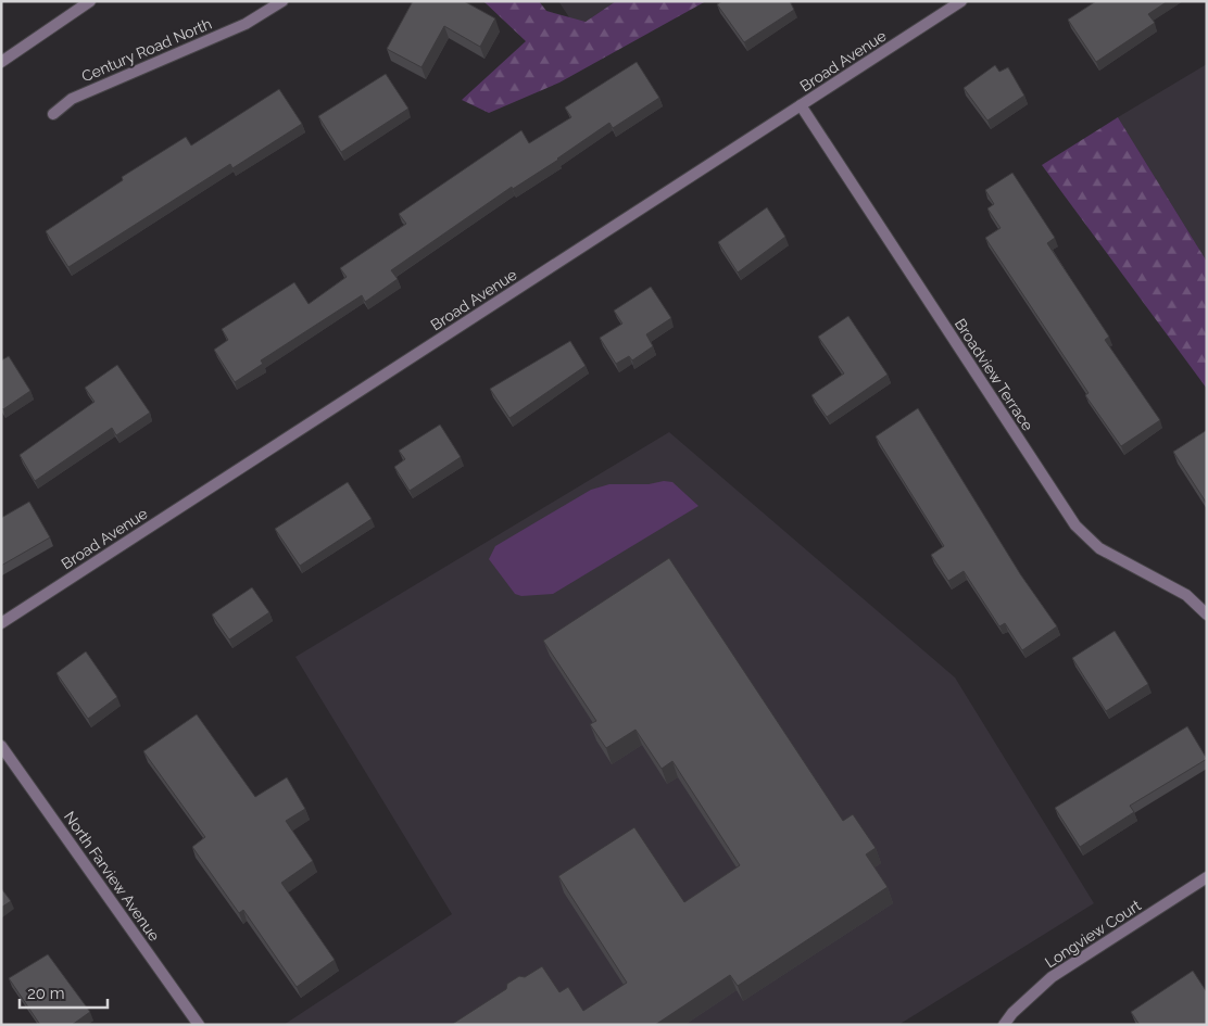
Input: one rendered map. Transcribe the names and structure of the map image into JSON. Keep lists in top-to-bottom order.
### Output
{
  "streets": {
    "street": [
      "Century Road North",
      "Broad Avenue",
      "Broadview Terrace",
      "North Farview Avenue",
      "Longview Court"
    ]
  },
  "crossings": [
    ["Broad Avenue", "Broadview Terrace"]
  ],
  "scale_bar": "20 m"
}
